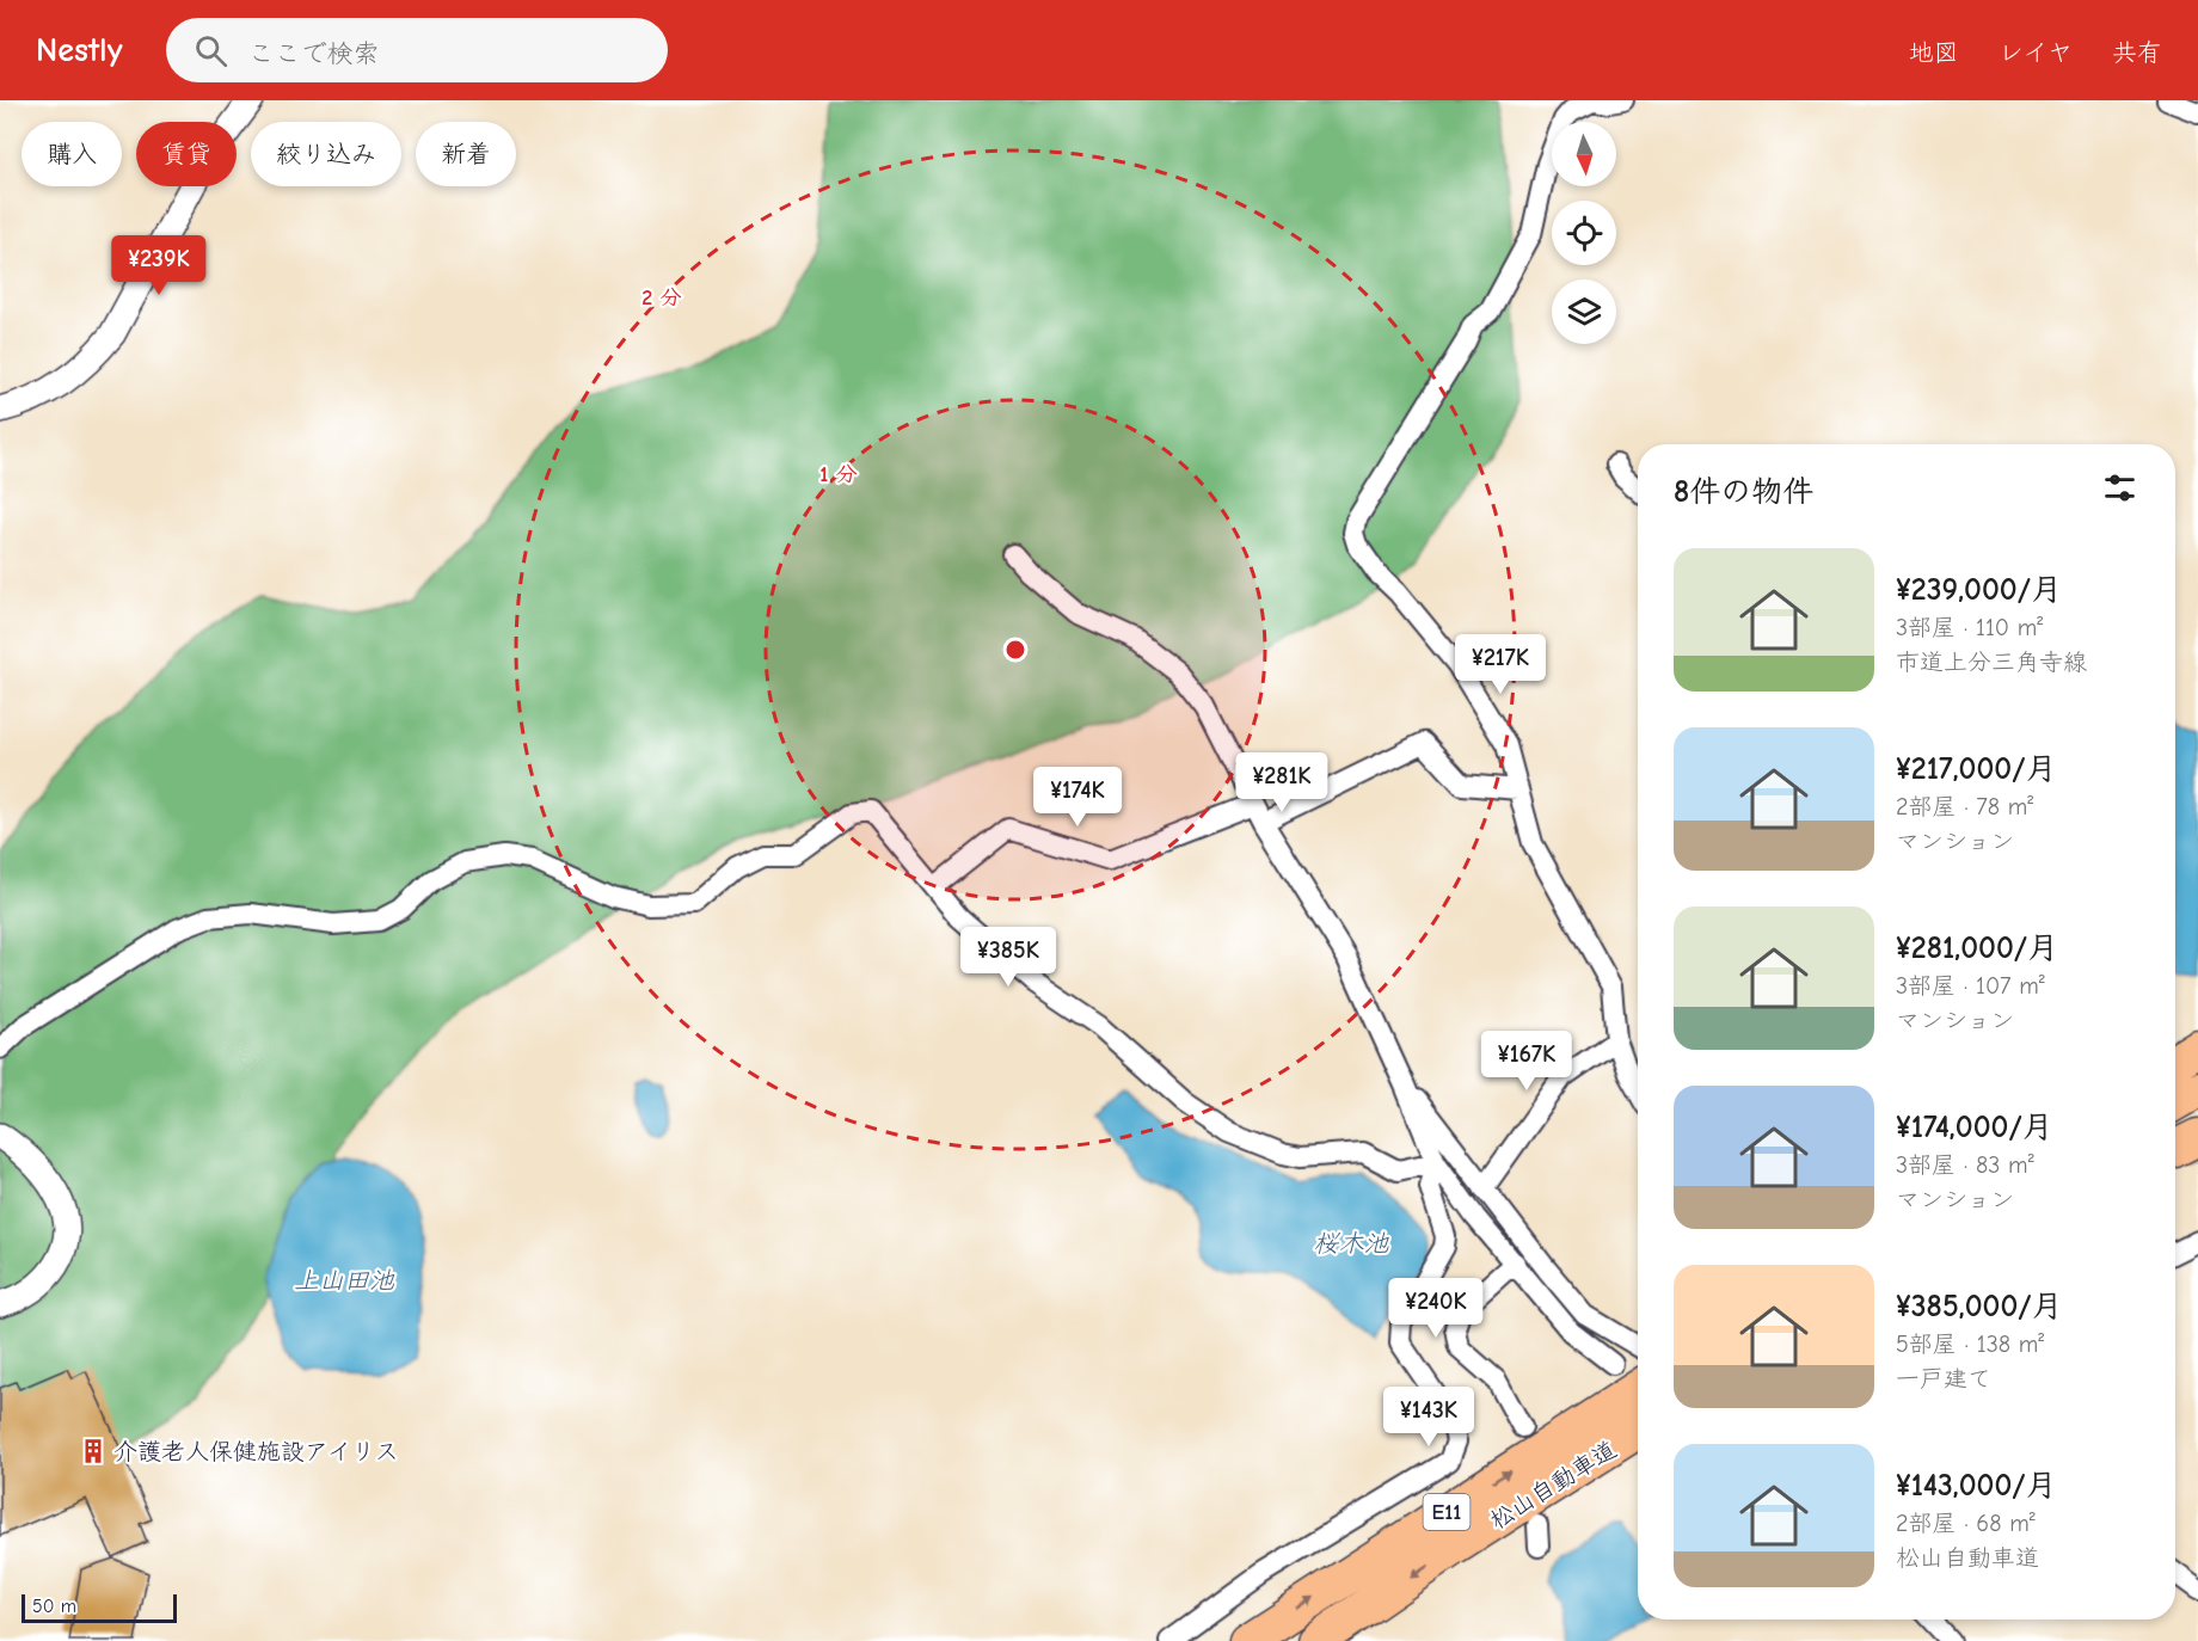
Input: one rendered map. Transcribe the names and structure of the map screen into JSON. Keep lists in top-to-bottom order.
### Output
{
  "streets": {
    "highway": ["松山自動車道", "E11"]
  },
  "water": ["桜木池", "上山田池"],
  "places": {
    "building": ["介護老人保健施設アイリス"]
  },
  "scale_bar": "50 m",
  "north": "bottom",
  "page": {
    "header": "Nestly",
    "search": "ここで検索",
    "nav": ["地図", "レイヤ", "共有"],
    "chip": [
      "購入",
      "賃貸",
      "絞り込み",
      "新着"
    ],
    "price": [
      "¥239K",
      "¥217K",
      "¥281K",
      "¥174K",
      "¥385K",
      "¥167K",
      "¥240K",
      "¥143K"
    ],
    "heading": "8件の物件",
    "list": [
      {
        "name": "¥239,000/月",
        "note": "3部屋 · 110 m² · 市道上分三角寺線"
      },
      {
        "name": "¥217,000/月",
        "note": "2部屋 · 78 m² · マンション"
      },
      {
        "name": "¥281,000/月",
        "note": "3部屋 · 107 m² · マンション"
      },
      {
        "name": "¥174,000/月",
        "note": "3部屋 · 83 m² · マンション"
      },
      {
        "name": "¥385,000/月",
        "note": "5部屋 · 138 m² · 一戸建て"
      },
      {
        "name": "¥143,000/月",
        "note": "2部屋 · 68 m² · 松山自動車道"
      }
    ],
    "scale": "50 m"
  },
  "rings": ["2 分", "1 分"]
}
